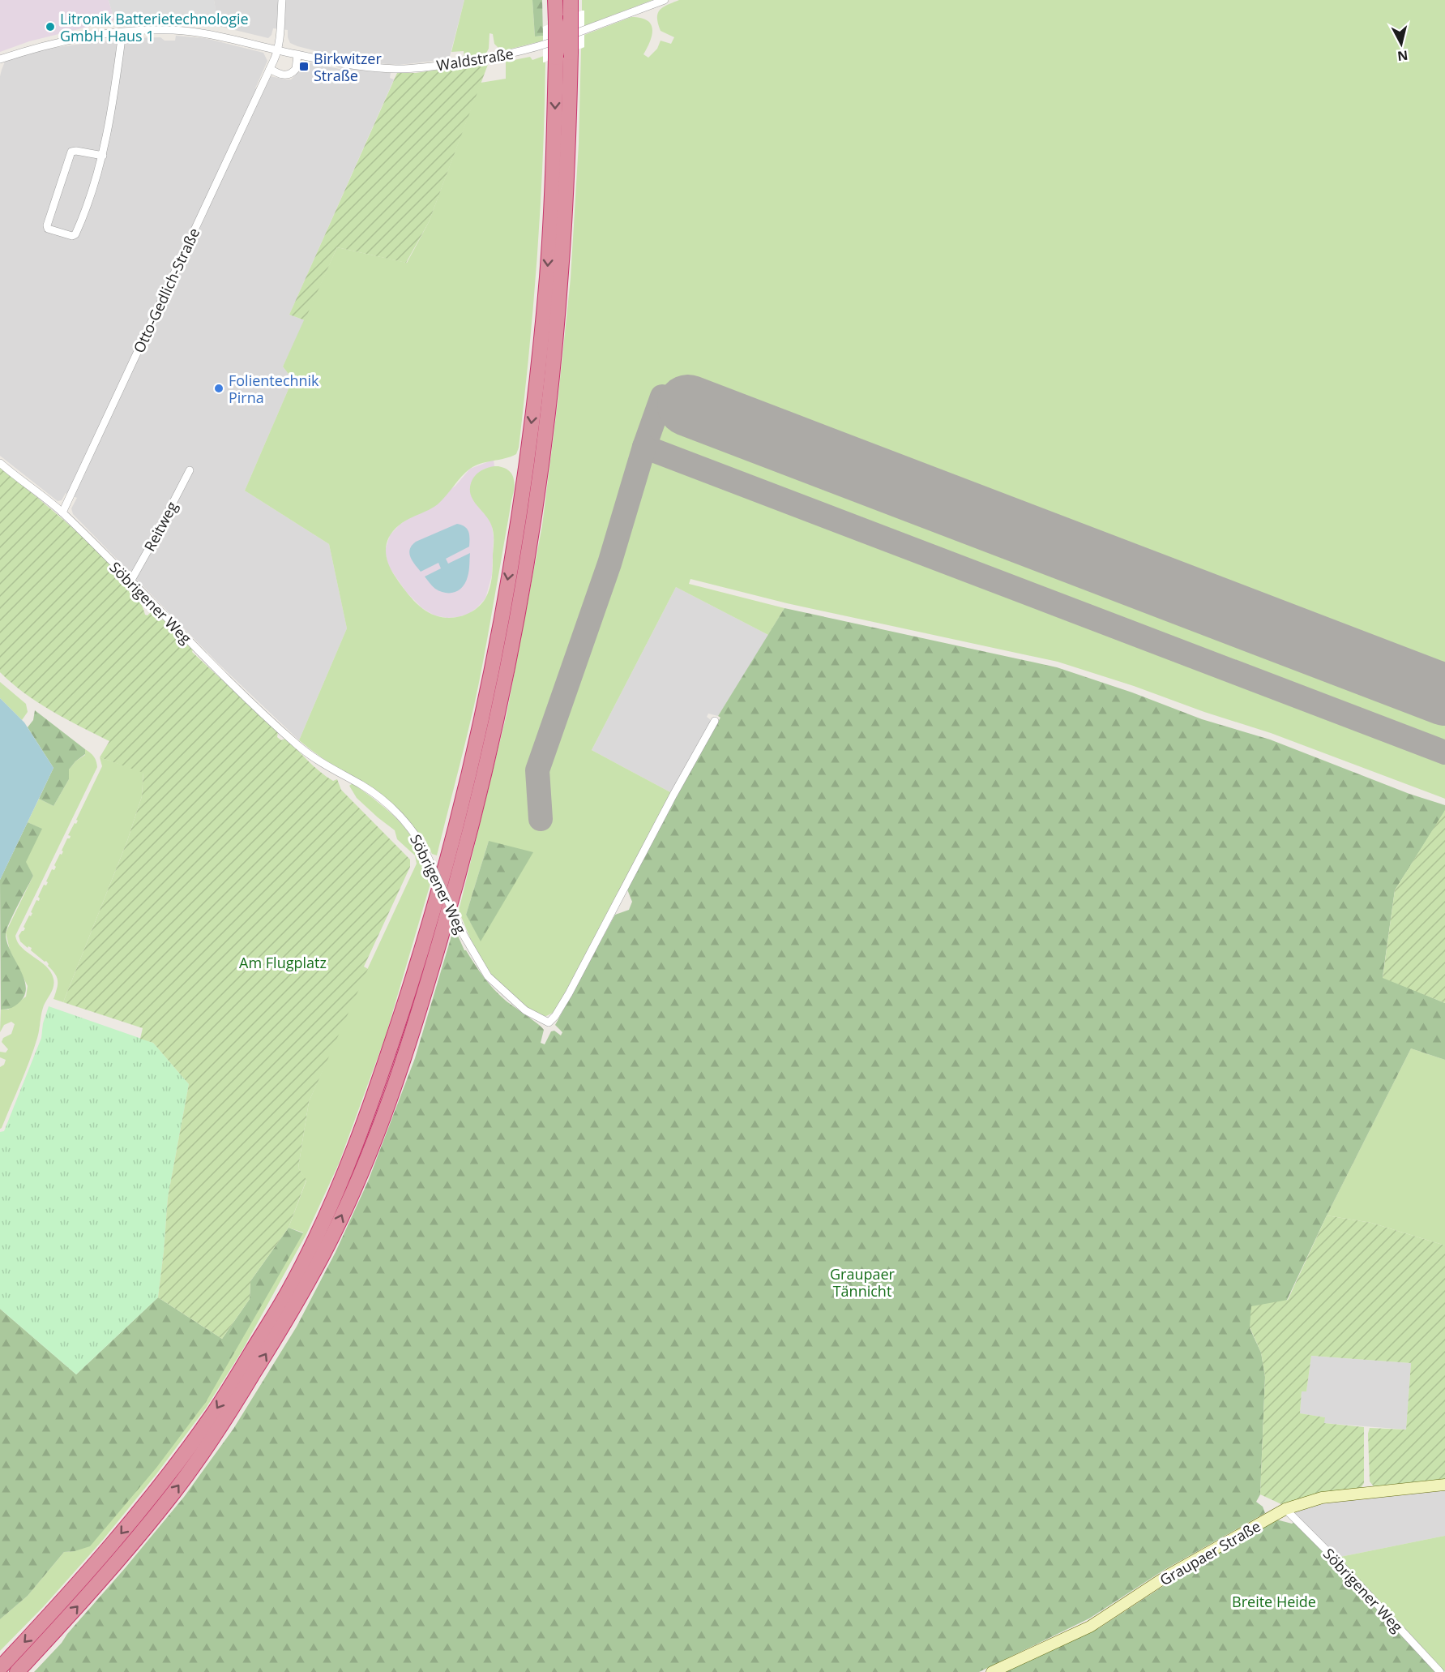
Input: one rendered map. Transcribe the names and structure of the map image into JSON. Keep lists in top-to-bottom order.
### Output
{
  "streets": {
    "street": [
      "Waldstraße",
      "Otto-Gedlich-Straße",
      "Reitweg",
      "Söbrigener Weg",
      "Graupaer Straße"
    ]
  },
  "crossings": [
    ["Waldstraße", "Otto-Gedlich-Straße"],
    ["Otto-Gedlich-Straße", "Söbrigener Weg"],
    ["Reitweg", "Söbrigener Weg"],
    ["Söbrigener Weg", "Graupaer Straße"]
  ],
  "parks": ["Am Flugplatz", "Graupaer Tännicht", "Breite Heide"],
  "places": {
    "other": ["Litronik Batterietechnologie GmbH Haus 1", "Folientechnik Pirna"],
    "transit": ["Birkwitzer Straße"]
  },
  "north": "bottom"
}
